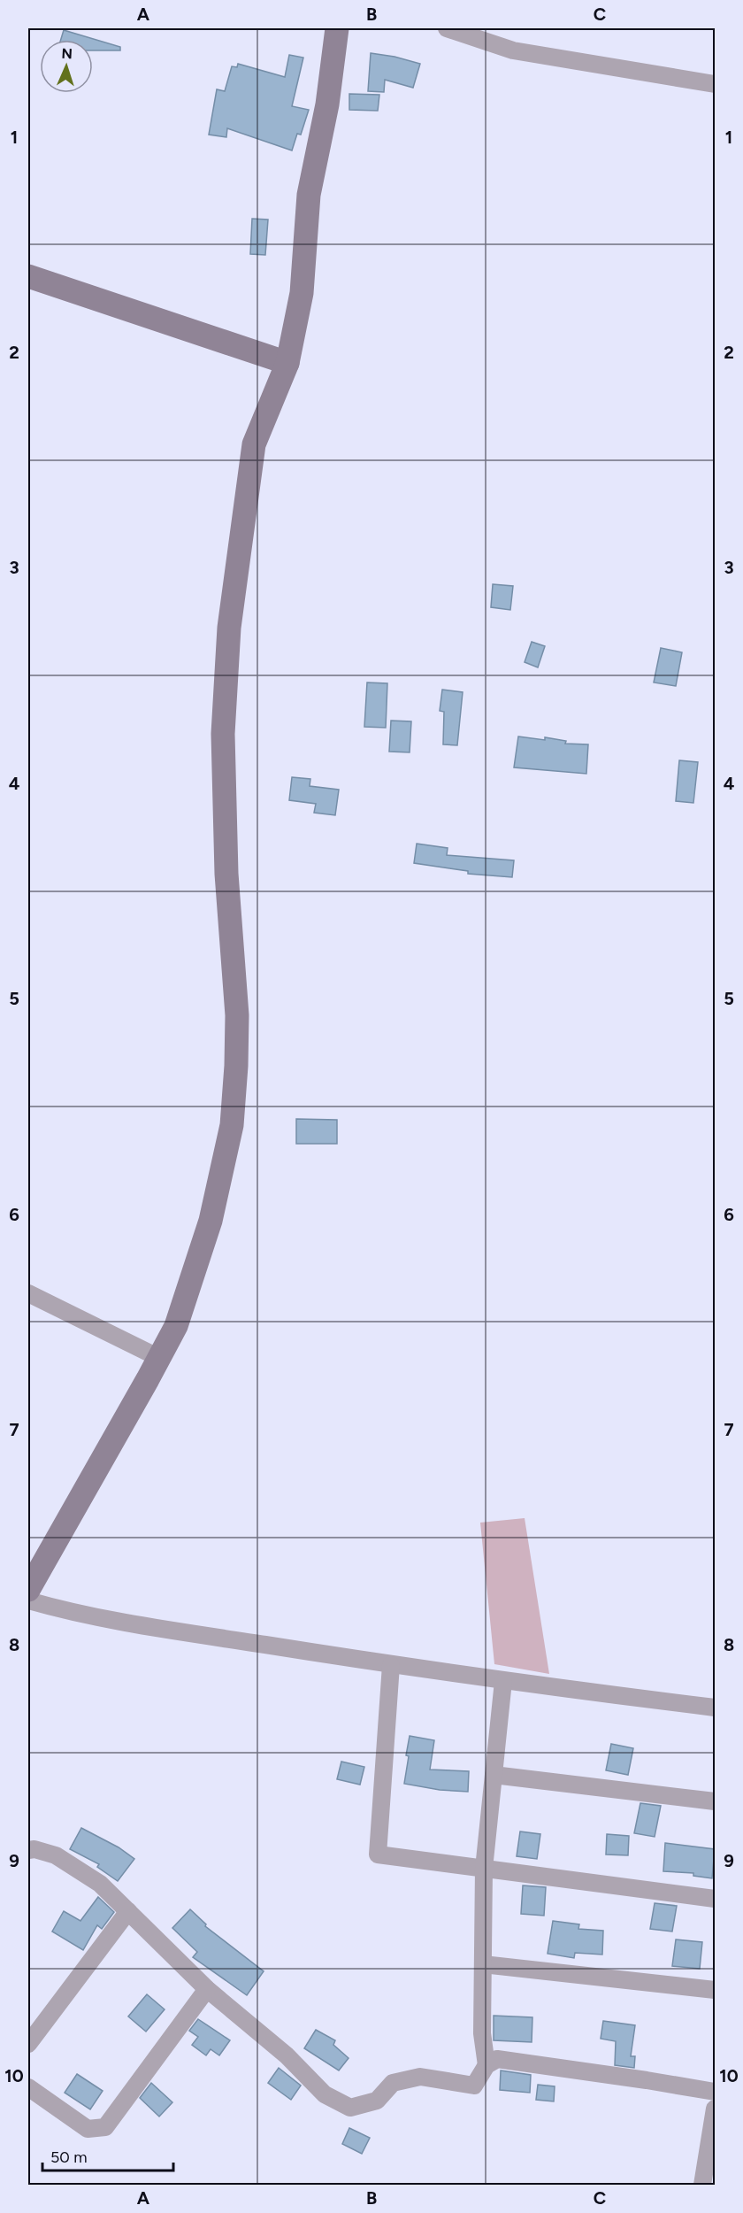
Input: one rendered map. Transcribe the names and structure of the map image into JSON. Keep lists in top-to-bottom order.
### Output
{
  "scale_bar": "50 m",
  "north": "top",
  "grid": {
    "columns": ["A", "B", "C"],
    "rows": [
      "1",
      "2",
      "3",
      "4",
      "5",
      "6",
      "7",
      "8",
      "9",
      "10"
    ]
  }
}
